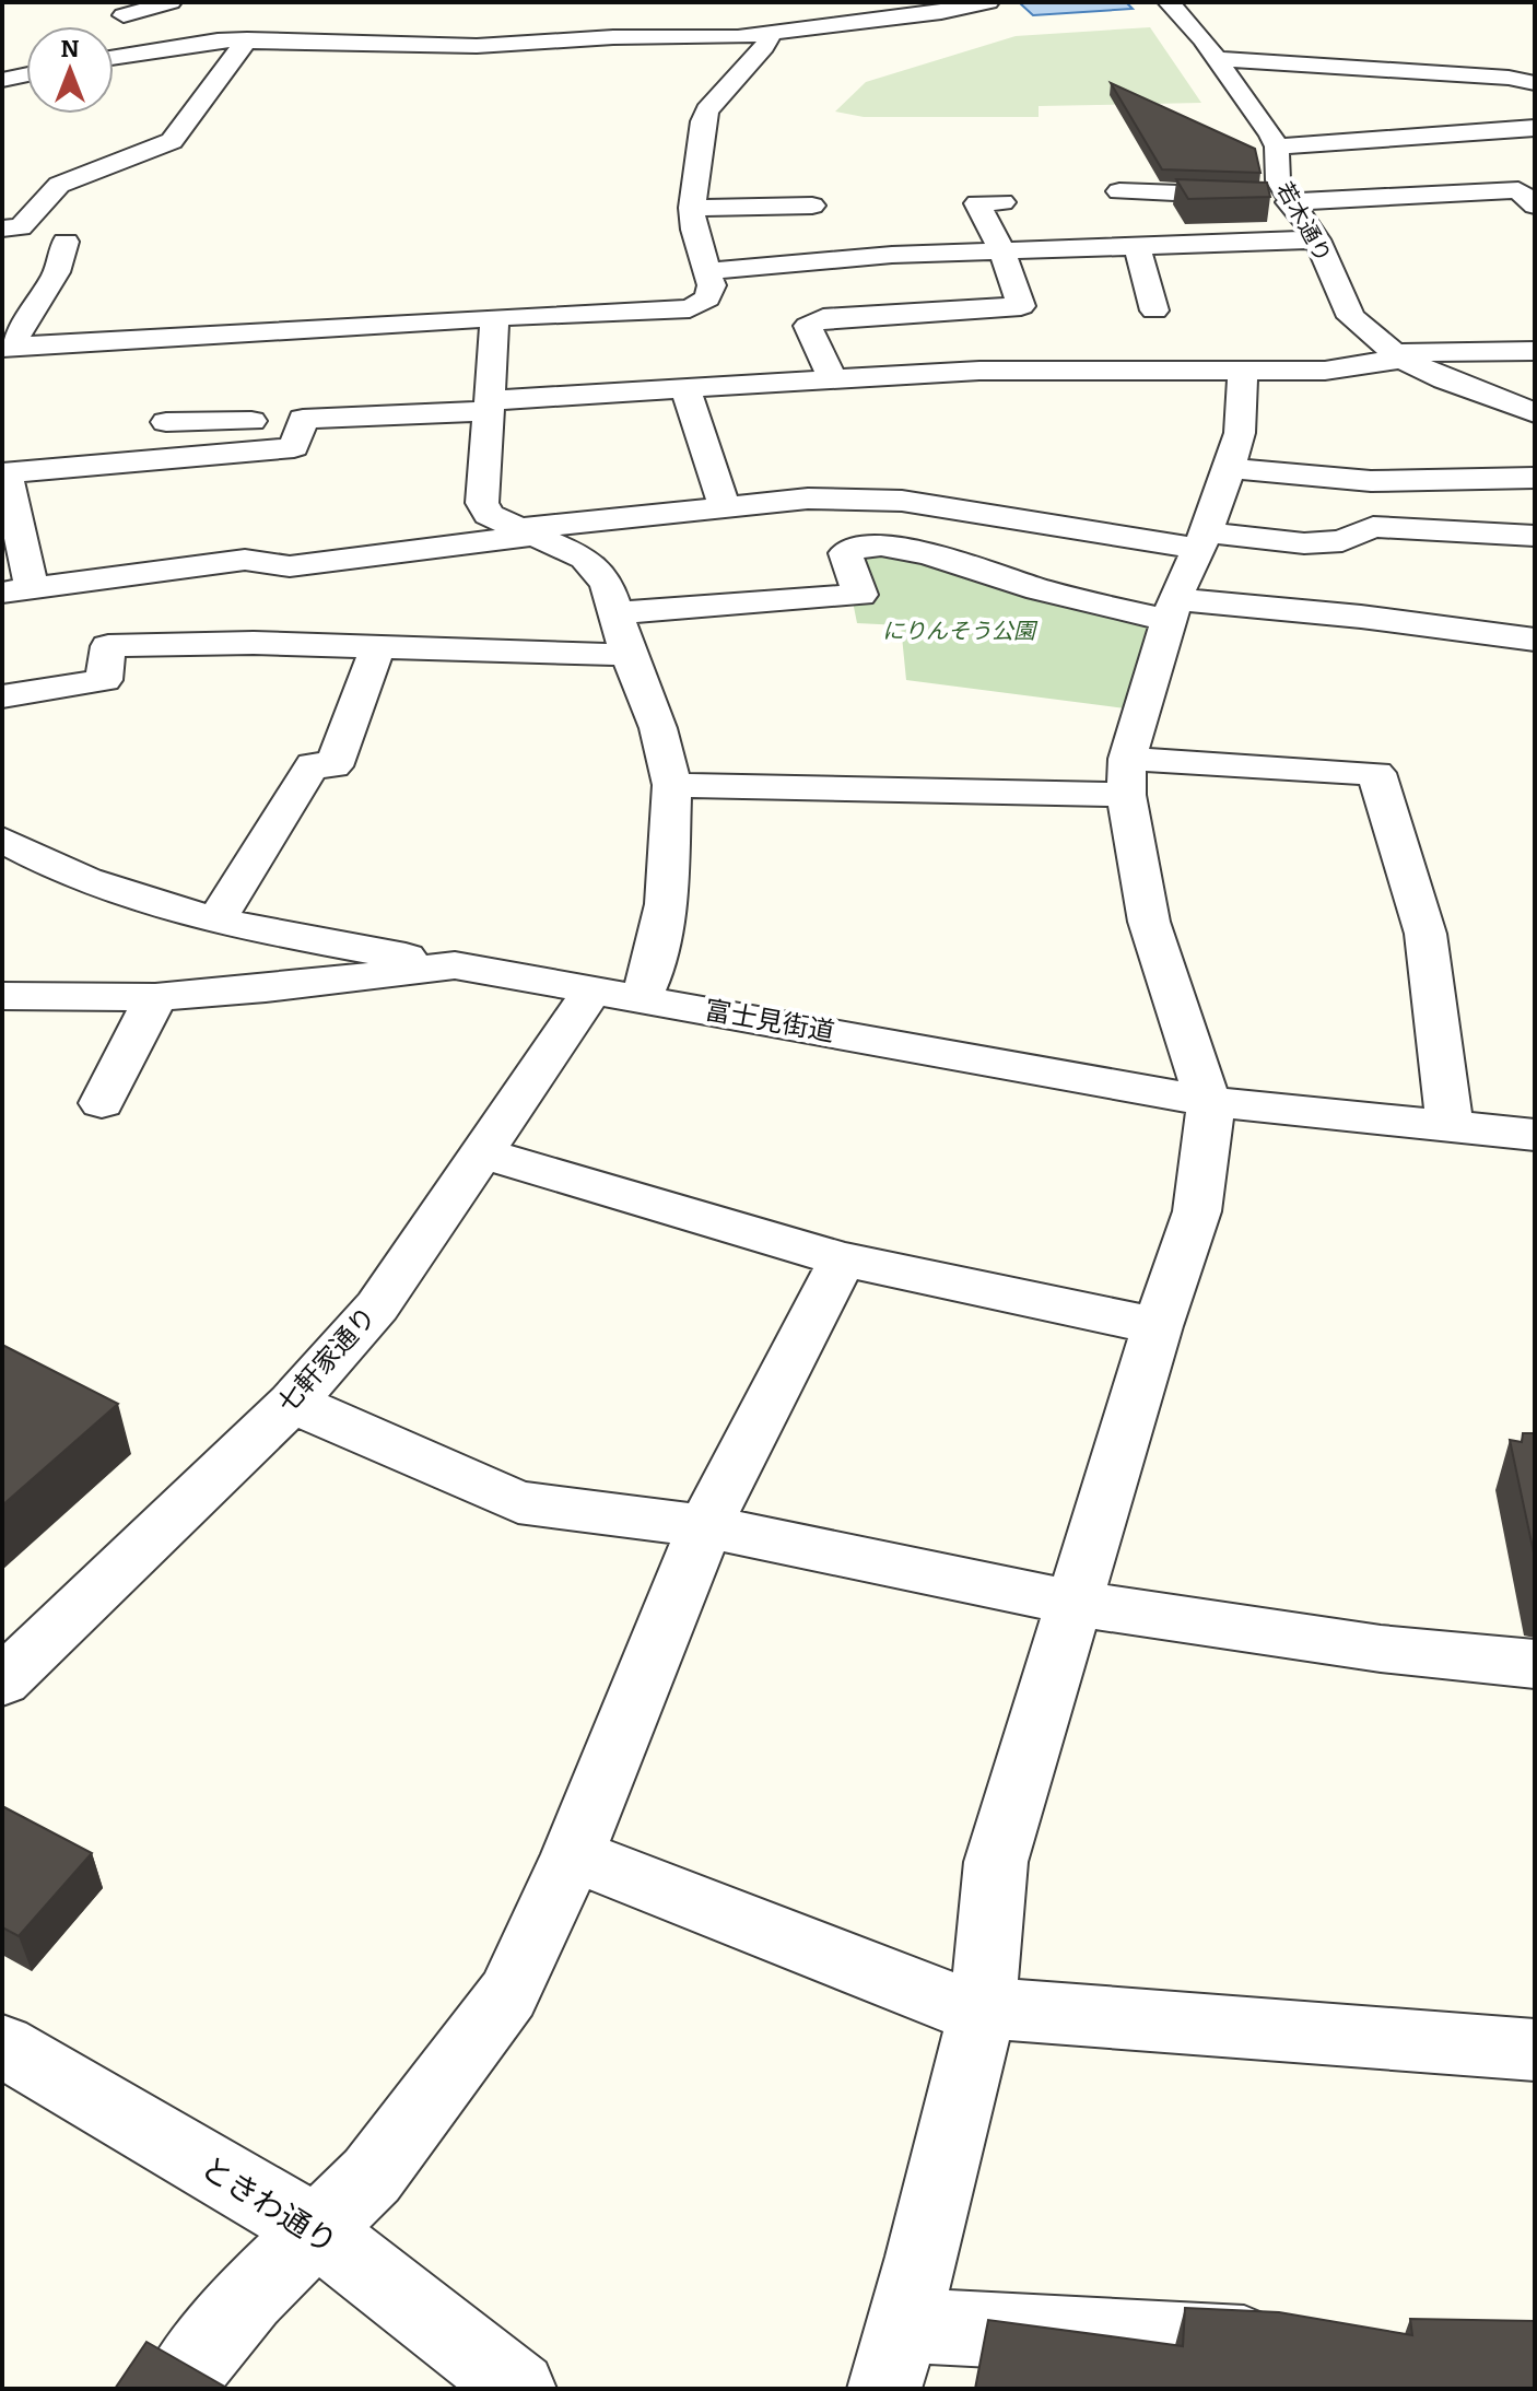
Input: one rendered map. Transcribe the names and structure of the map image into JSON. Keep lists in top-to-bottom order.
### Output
{
  "streets": {
    "street": [
      "若木通り",
      "富士見街道",
      "七軒家通り",
      "ときわ通り"
    ]
  },
  "crossings": [
    ["富士見街道", "七軒家通り"]
  ],
  "parks": ["にりんそう公園"],
  "north": "top"
}
